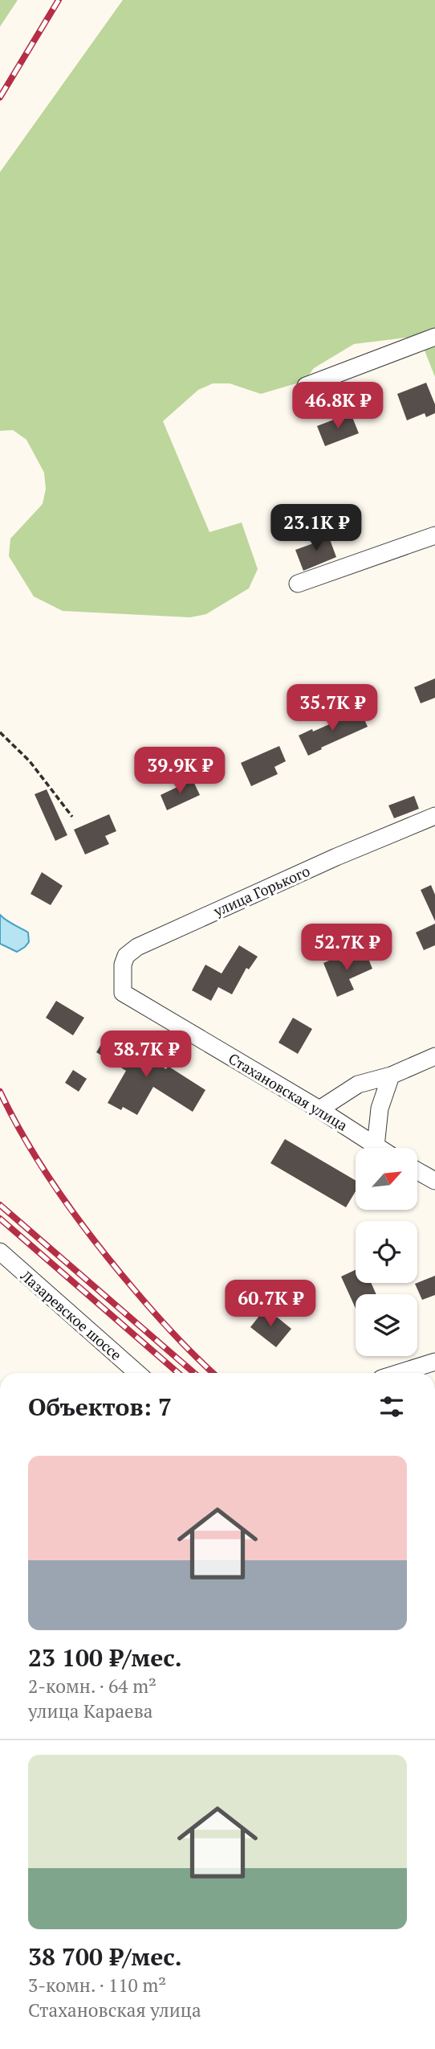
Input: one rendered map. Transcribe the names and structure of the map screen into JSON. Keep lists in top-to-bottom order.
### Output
{
  "streets": {
    "street": ["улица Горького", "Стахановская улица", "Лазаревское шоссе"]
  },
  "crossings": [
    ["улица Горького", "Стахановская улица"]
  ],
  "north": "top right",
  "page": {
    "price": [
      "46.8K ₽",
      "23.1K ₽",
      "35.7K ₽",
      "39.9K ₽",
      "52.7K ₽",
      "38.7K ₽",
      "60.7K ₽"
    ],
    "heading": "Объектов: 7",
    "list": [
      {
        "name": "23 100 ₽/мес.",
        "note": "2-комн. · 64 m² · улица Караева"
      },
      {
        "name": "38 700 ₽/мес.",
        "note": "3-комн. · 110 m² · Стахановская улица"
      }
    ]
  }
}
